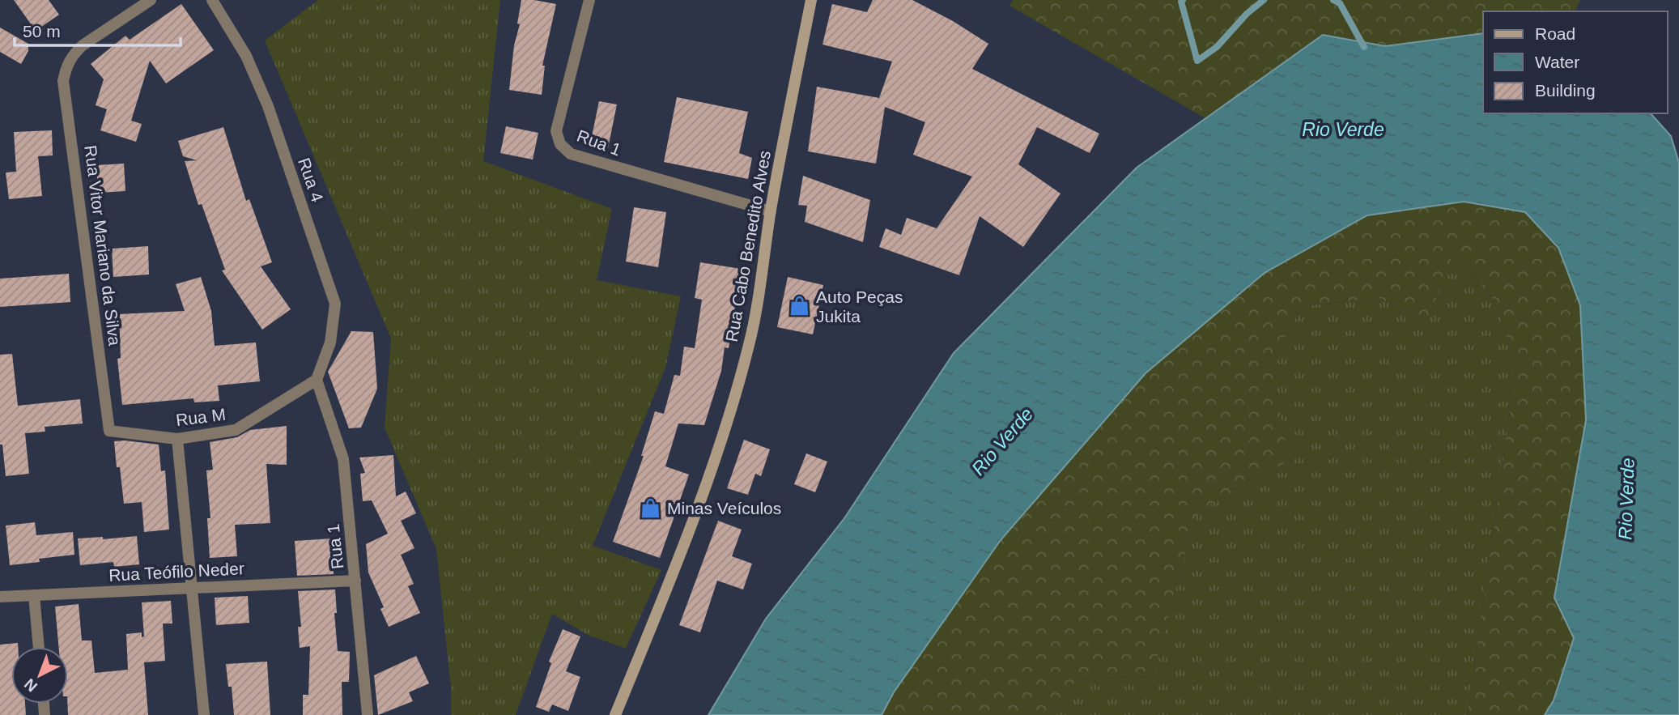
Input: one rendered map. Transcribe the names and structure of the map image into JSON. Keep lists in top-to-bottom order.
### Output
{
  "streets": {
    "main road": ["Rua Cabo Benedito Alves"],
    "street": [
      "Rua 1",
      "Rua 4",
      "Rua Vitor Mariano da Silva",
      "Rua M",
      "Rua Teófilo Neder"
    ]
  },
  "crossings": [
    ["Rua 1", "Rua 4"],
    ["Rua 1", "Rua Cabo Benedito Alves"],
    ["Rua 1", "Rua M"],
    ["Rua 1", "Rua Teófilo Neder"],
    ["Rua 4", "Rua M"],
    ["Rua Vitor Mariano da Silva", "Rua M"]
  ],
  "water": ["Rio Verde"],
  "places": {
    "shop": ["Auto Peças Jukita", "Minas Veículos"]
  },
  "legend": ["Road", "Water", "Building"],
  "scale_bar": "50 m",
  "north": "bottom left"
}
